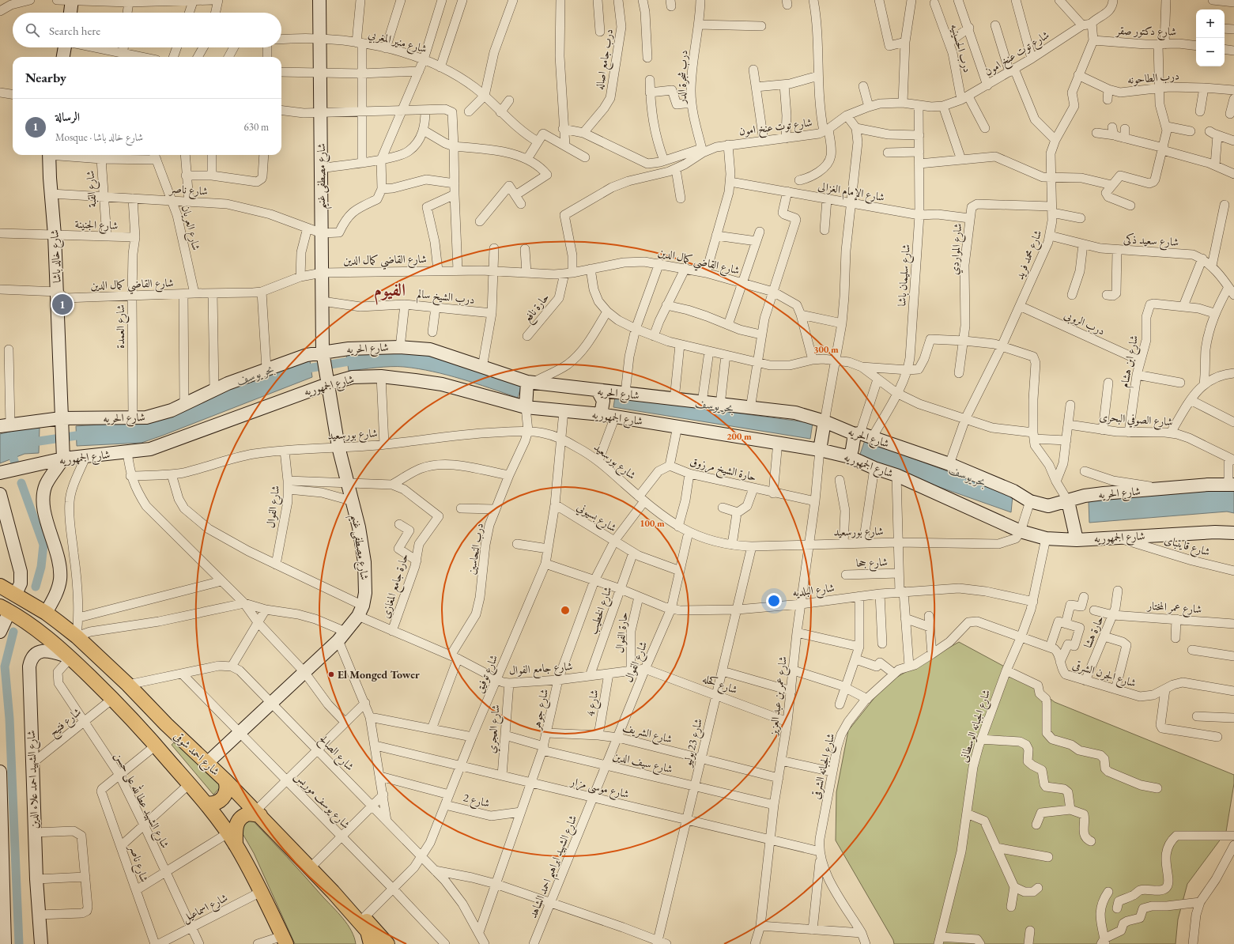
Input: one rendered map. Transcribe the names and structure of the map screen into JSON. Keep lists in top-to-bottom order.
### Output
{
  "streets": {
    "main road": ["شارع احمد شوقى"],
    "street": [
      "شارع دكتور صقر",
      "شارع منير المغربي",
      "درب الحسينيه",
      "شارع توت عنخ امون",
      "درب جامع اصاله",
      "درب شجرة الدر",
      "درب الطاحونه",
      "شارع مصطفى غنيم",
      "شارع القبة",
      "شارع ناصر",
      "شارع الإمام الغزالى",
      "شارع الجنينة",
      "شارع العريان",
      "شارع سعيد ذكى",
      "شارع المواردي",
      "شارع محمد فريد",
      "شارع خالد باشا",
      "شارع القاضي كمال الدين",
      "شارع سليمان باشا",
      "درب الشيخ سالم",
      "حارة نافع",
      "درب الروبى",
      "شارع العمدة",
      "شارع الحريه",
      "شارع ابن هشام",
      "شارع الجمهوريه",
      "شارع الصوفي البحرى",
      "شارع بورسعيد",
      "حارة الشيخ مرزوق",
      "شارع الفوال",
      "شارع بسيوني",
      "شارع قايتباى",
      "درب النحاسين",
      "شارع جحا",
      "حارة جامع المغازى",
      "شارع البلديه",
      "شارع عمر المختار",
      "شارع الخطيب",
      "حارة هشا",
      "حارة الفوال",
      "شارع جامع الفوال",
      "شارع توفيق",
      "شارع الجرن الشرقى",
      "شارع كحله",
      "شارع عمر بن عبد العزيز",
      "شارع 4",
      "شارع جوهر",
      "شارع فتيح",
      "شارع الجبانه الوسطانى",
      "شارع العجري",
      "شارع الشريف",
      "شارع 23 يوليو",
      "شارع الصالح",
      "شارع سيف الدين",
      "شارع الجبانه الشرقى",
      "شارع الشهيد احمد علاء الدين",
      "شارع موسى مزار",
      "شارع الشهيد عطا لله على حسن",
      "شارع يوسف موريس",
      "شارع 2",
      "شارع الشهيد ابراهيم احمد الشاهد",
      "شارع اسماعيل"
    ]
  },
  "crossings": [
    ["شارع دكتور صقر", "شارع محمد فريد"],
    ["شارع منير المغربي", "شارع مصطفى غنيم"],
    ["درب الحسينيه", "شارع توت عنخ امون"],
    ["شارع توت عنخ امون", "درب شجرة الدر"],
    ["شارع توت عنخ امون", "شارع محمد فريد"],
    ["شارع توت عنخ امون", "شارع سليمان باشا"],
    ["شارع توت عنخ امون", "حارة نافع"],
    ["درب الطاحونه", "شارع محمد فريد"],
    ["شارع مصطفى غنيم", "شارع ناصر"],
    ["شارع مصطفى غنيم", "شارع القاضي كمال الدين"],
    ["شارع مصطفى غنيم", "درب الشيخ سالم"],
    ["شارع مصطفى غنيم", "شارع الحريه"],
    ["شارع مصطفى غنيم", "شارع الجمهوريه"],
    ["شارع مصطفى غنيم", "شارع بورسعيد"],
    ["شارع مصطفى غنيم", "شارع جامع الفوال"],
    ["شارع مصطفى غنيم", "شارع الصالح"],
    ["شارع مصطفى غنيم", "شارع احمد شوقى"],
    ["شارع مصطفى غنيم", "شارع يوسف موريس"],
    ["شارع القبة", "شارع ناصر"],
    ["شارع القبة", "شارع الجنينة"],
    ["شارع ناصر", "شارع العريان"],
    ["شارع ناصر", "شارع خالد باشا"],
    ["شارع ناصر", "شارع العمدة"],
    ["شارع ناصر", "شارع الشهيد عطا لله على حسن"],
    ["شارع الإمام الغزالى", "شارع المواردي"],
    ["شارع الإمام الغزالى", "شارع سليمان باشا"],
    ["شارع الجنينة", "شارع خالد باشا"],
    ["شارع الجنينة", "شارع العمدة"],
    ["شارع العريان", "شارع القاضي كمال الدين"],
    ["شارع سعيد ذكى", "شارع محمد فريد"],
    ["شارع المواردي", "شارع محمد فريد"],
    ["شارع محمد فريد", "درب الروبى"],
    ["شارع محمد فريد", "شارع الحريه"],
    ["شارع خالد باشا", "شارع القاضي كمال الدين"],
    ["شارع خالد باشا", "شارع الحريه"],
    ["شارع خالد باشا", "شارع الجمهوريه"],
    ["شارع القاضي كمال الدين", "حارة نافع"],
    ["شارع القاضي كمال الدين", "شارع العمدة"],
    ["شارع سليمان باشا", "شارع الحريه"],
    ["درب الروبى", "شارع ابن هشام"],
    ["شارع العمدة", "شارع الحريه"],
    ["شارع ابن هشام", "شارع الصوفي البحرى"],
    ["شارع الجمهوريه", "شارع بورسعيد"],
    ["شارع الجمهوريه", "شارع قايتباى"],
    ["شارع الجمهوريه", "درب النحاسين"],
    ["شارع الجمهوريه", "شارع توفيق"],
    ["شارع الجمهوريه", "شارع عمر بن عبد العزيز"],
    ["شارع الجمهوريه", "شارع الجبانه الوسطانى"],
    ["شارع بورسعيد", "شارع الفوال"],
    ["شارع بورسعيد", "درب النحاسين"],
    ["شارع بورسعيد", "شارع جامع الفوال"],
    ["شارع بورسعيد", "شارع توفيق"],
    ["شارع بورسعيد", "شارع عمر بن عبد العزيز"],
    ["شارع بورسعيد", "شارع جوهر"],
    ["شارع بورسعيد", "شارع 23 يوليو"],
    ["حارة الشيخ مرزوق", "شارع عمر بن عبد العزيز"],
    ["شارع الفوال", "شارع بسيوني"],
    ["شارع الفوال", "شارع البلديه"],
    ["شارع الفوال", "شارع جامع الفوال"],
    ["شارع الفوال", "شارع كحله"],
    ["شارع الفوال", "شارع الشريف"],
    ["شارع الفوال", "شارع سيف الدين"],
    ["شارع الفوال", "شارع موسى مزار"],
    ["شارع الفوال", "شارع الشهيد ابراهيم احمد الشاهد"],
    ["شارع بسيوني", "شارع الخطيب"],
    ["شارع بسيوني", "شارع توفيق"],
    ["شارع بسيوني", "شارع جوهر"],
    ["درب النحاسين", "شارع جامع الفوال"],
    ["حارة جامع المغازى", "شارع جامع الفوال"],
    ["شارع البلديه", "شارع الخطيب"],
    ["شارع البلديه", "حارة الفوال"],
    ["شارع البلديه", "شارع توفيق"],
    ["شارع البلديه", "شارع عمر بن عبد العزيز"],
    ["شارع البلديه", "شارع جوهر"],
    ["شارع البلديه", "شارع الجبانه الوسطانى"],
    ["شارع البلديه", "شارع 23 يوليو"],
    ["شارع عمر المختار", "حارة هشا"],
    ["شارع الخطيب", "شارع جامع الفوال"],
    ["حارة هشا", "شارع الجرن الشرقى"],
    ["حارة الفوال", "شارع جامع الفوال"],
    ["شارع جامع الفوال", "شارع توفيق"],
    ["شارع جامع الفوال", "شارع كحله"],
    ["شارع جامع الفوال", "شارع 4"],
    ["شارع جامع الفوال", "شارع جوهر"],
    ["شارع جامع الفوال", "شارع العجري"],
    ["شارع توفيق", "شارع الصالح"],
    ["شارع توفيق", "شارع موسى مزار"],
    ["شارع توفيق", "شارع يوسف موريس"],
    ["شارع توفيق", "شارع 2"],
    ["شارع كحله", "شارع عمر بن عبد العزيز"],
    ["شارع كحله", "شارع 23 يوليو"],
    ["شارع عمر بن عبد العزيز", "شارع الشريف"],
    ["شارع عمر بن عبد العزيز", "شارع سيف الدين"],
    ["شارع عمر بن عبد العزيز", "شارع موسى مزار"],
    ["شارع 4", "شارع الشريف"],
    ["شارع جوهر", "شارع الشريف"],
    ["شارع جوهر", "شارع الصالح"],
    ["شارع جوهر", "شارع سيف الدين"],
    ["شارع جوهر", "شارع موسى مزار"],
    ["شارع جوهر", "شارع 2"],
    ["شارع فتيح", "شارع احمد شوقى"],
    ["شارع فتيح", "شارع الشهيد احمد علاء الدين"],
    ["شارع فتيح", "شارع الشهيد عطا لله على حسن"],
    ["شارع الجبانه الوسطانى", "شارع الجبانه الشرقى"],
    ["شارع العجري", "شارع سيف الدين"],
    ["شارع العجري", "شارع موسى مزار"],
    ["شارع الشريف", "شارع 23 يوليو"],
    ["شارع 23 يوليو", "شارع سيف الدين"],
    ["شارع 23 يوليو", "شارع موسى مزار"],
    ["شارع احمد شوقى", "شارع الشهيد احمد علاء الدين"],
    ["شارع احمد شوقى", "شارع الشهيد عطا لله على حسن"],
    ["شارع احمد شوقى", "شارع اسماعيل"],
    ["شارع الجبانه الشرقى", "شارع موسى مزار"],
    ["شارع الشهيد احمد علاء الدين", "شارع الشهيد عطا لله على حسن"],
    ["شارع موسى مزار", "شارع الشهيد ابراهيم احمد الشاهد"],
    ["شارع الشهيد عطا لله على حسن", "شارع اسماعيل"]
  ],
  "districts": ["الفيوم"],
  "water": ["بحر يوسف"],
  "places": ["El Monged Tower"],
  "page": {
    "map_buttons": ["+", "−"],
    "search": "Search here",
    "heading": "Nearby",
    "list": [
      {
        "mark": "1",
        "name": "الرسالة",
        "note": "Mosque · شارع خالد باشا",
        "value": "630 m"
      }
    ],
    "pins": "1"
  },
  "rings": ["300 m", "200 m", "100 m"]
}
